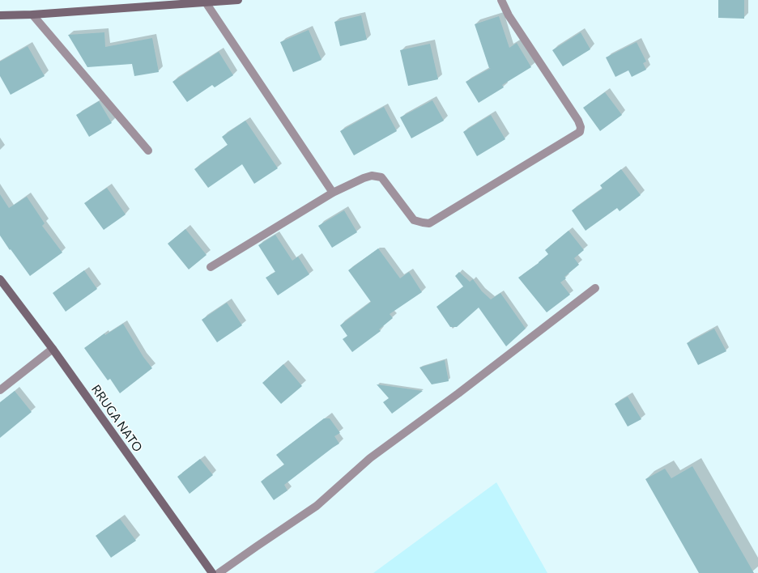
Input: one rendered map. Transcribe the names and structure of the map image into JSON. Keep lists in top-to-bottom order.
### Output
{
  "streets": {
    "main road": ["RRUGA NATO"]
  }
}
